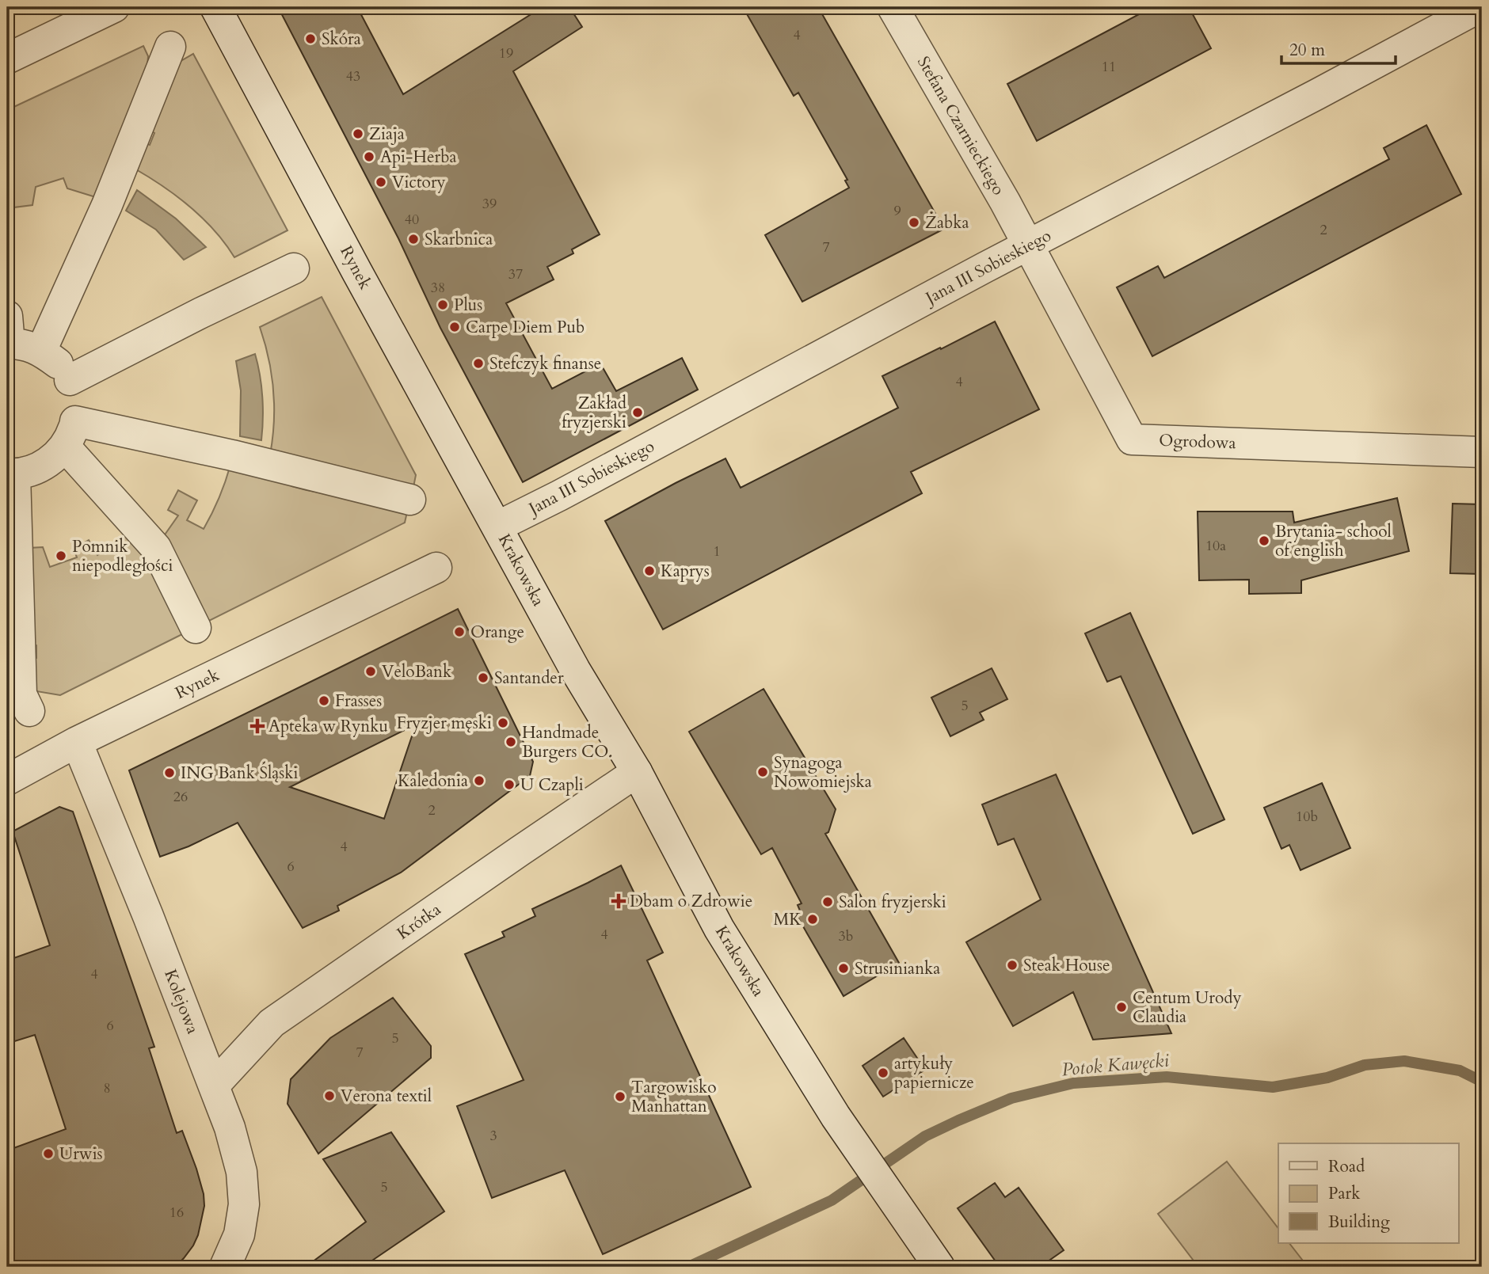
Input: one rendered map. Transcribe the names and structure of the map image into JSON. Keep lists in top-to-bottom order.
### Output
{
  "streets": {
    "street": [
      "Stefana Czarnieckiego",
      "Jana III Sobieskiego",
      "Rynek",
      "Ogrodowa",
      "Krakowska",
      "Krótka",
      "Kolejowa"
    ]
  },
  "crossings": [
    ["Stefana Czarnieckiego", "Jana III Sobieskiego"],
    ["Stefana Czarnieckiego", "Ogrodowa"],
    ["Jana III Sobieskiego", "Rynek"],
    ["Jana III Sobieskiego", "Ogrodowa"],
    ["Jana III Sobieskiego", "Krakowska"],
    ["Rynek", "Krakowska"],
    ["Rynek", "Kolejowa"],
    ["Krakowska", "Krótka"],
    ["Krótka", "Kolejowa"]
  ],
  "water": ["Potok Kawęcki"],
  "places": {
    "other": [
      "Skóra",
      "Ziaja",
      "Api-Herba",
      "Victory",
      "Żabka",
      "Skarbnica",
      "Plus",
      "Carpe Diem Pub",
      "Stefczyk finanse",
      "Zakład fryzjerski",
      "Brytania- school of english",
      "Pomnik niepodległości",
      "Kaprys",
      "Orange",
      "VeloBank",
      "Santander",
      "Frasses",
      "Fryzjer męski",
      "Handmade Burgers CO.",
      "Synagoga Nowomiejska",
      "ING Bank Śląski",
      "Kaledonia",
      "U Czapli",
      "Salon fryzjerski",
      "MK",
      "Steak House",
      "Strusinianka",
      "Centum Urody Claudia",
      "artykuły papiernicze",
      "Verona textil",
      "Targowisko Manhattan",
      "Urwis"
    ],
    "health": ["Apteka w Rynku", "Dbam o Zdrowie"]
  },
  "house_numbers": [
    "4",
    "19",
    "11",
    "43",
    "39",
    "9",
    "40",
    "2",
    "7",
    "37",
    "38",
    "4",
    "10a",
    "1",
    "5",
    "26",
    "2",
    "10b",
    "4",
    "6",
    "4",
    "3b",
    "4",
    "6",
    "5",
    "7",
    "8",
    "3",
    "5",
    "16"
  ],
  "legend": ["Road", "Park", "Building"],
  "scale_bar": "20 m"
}
